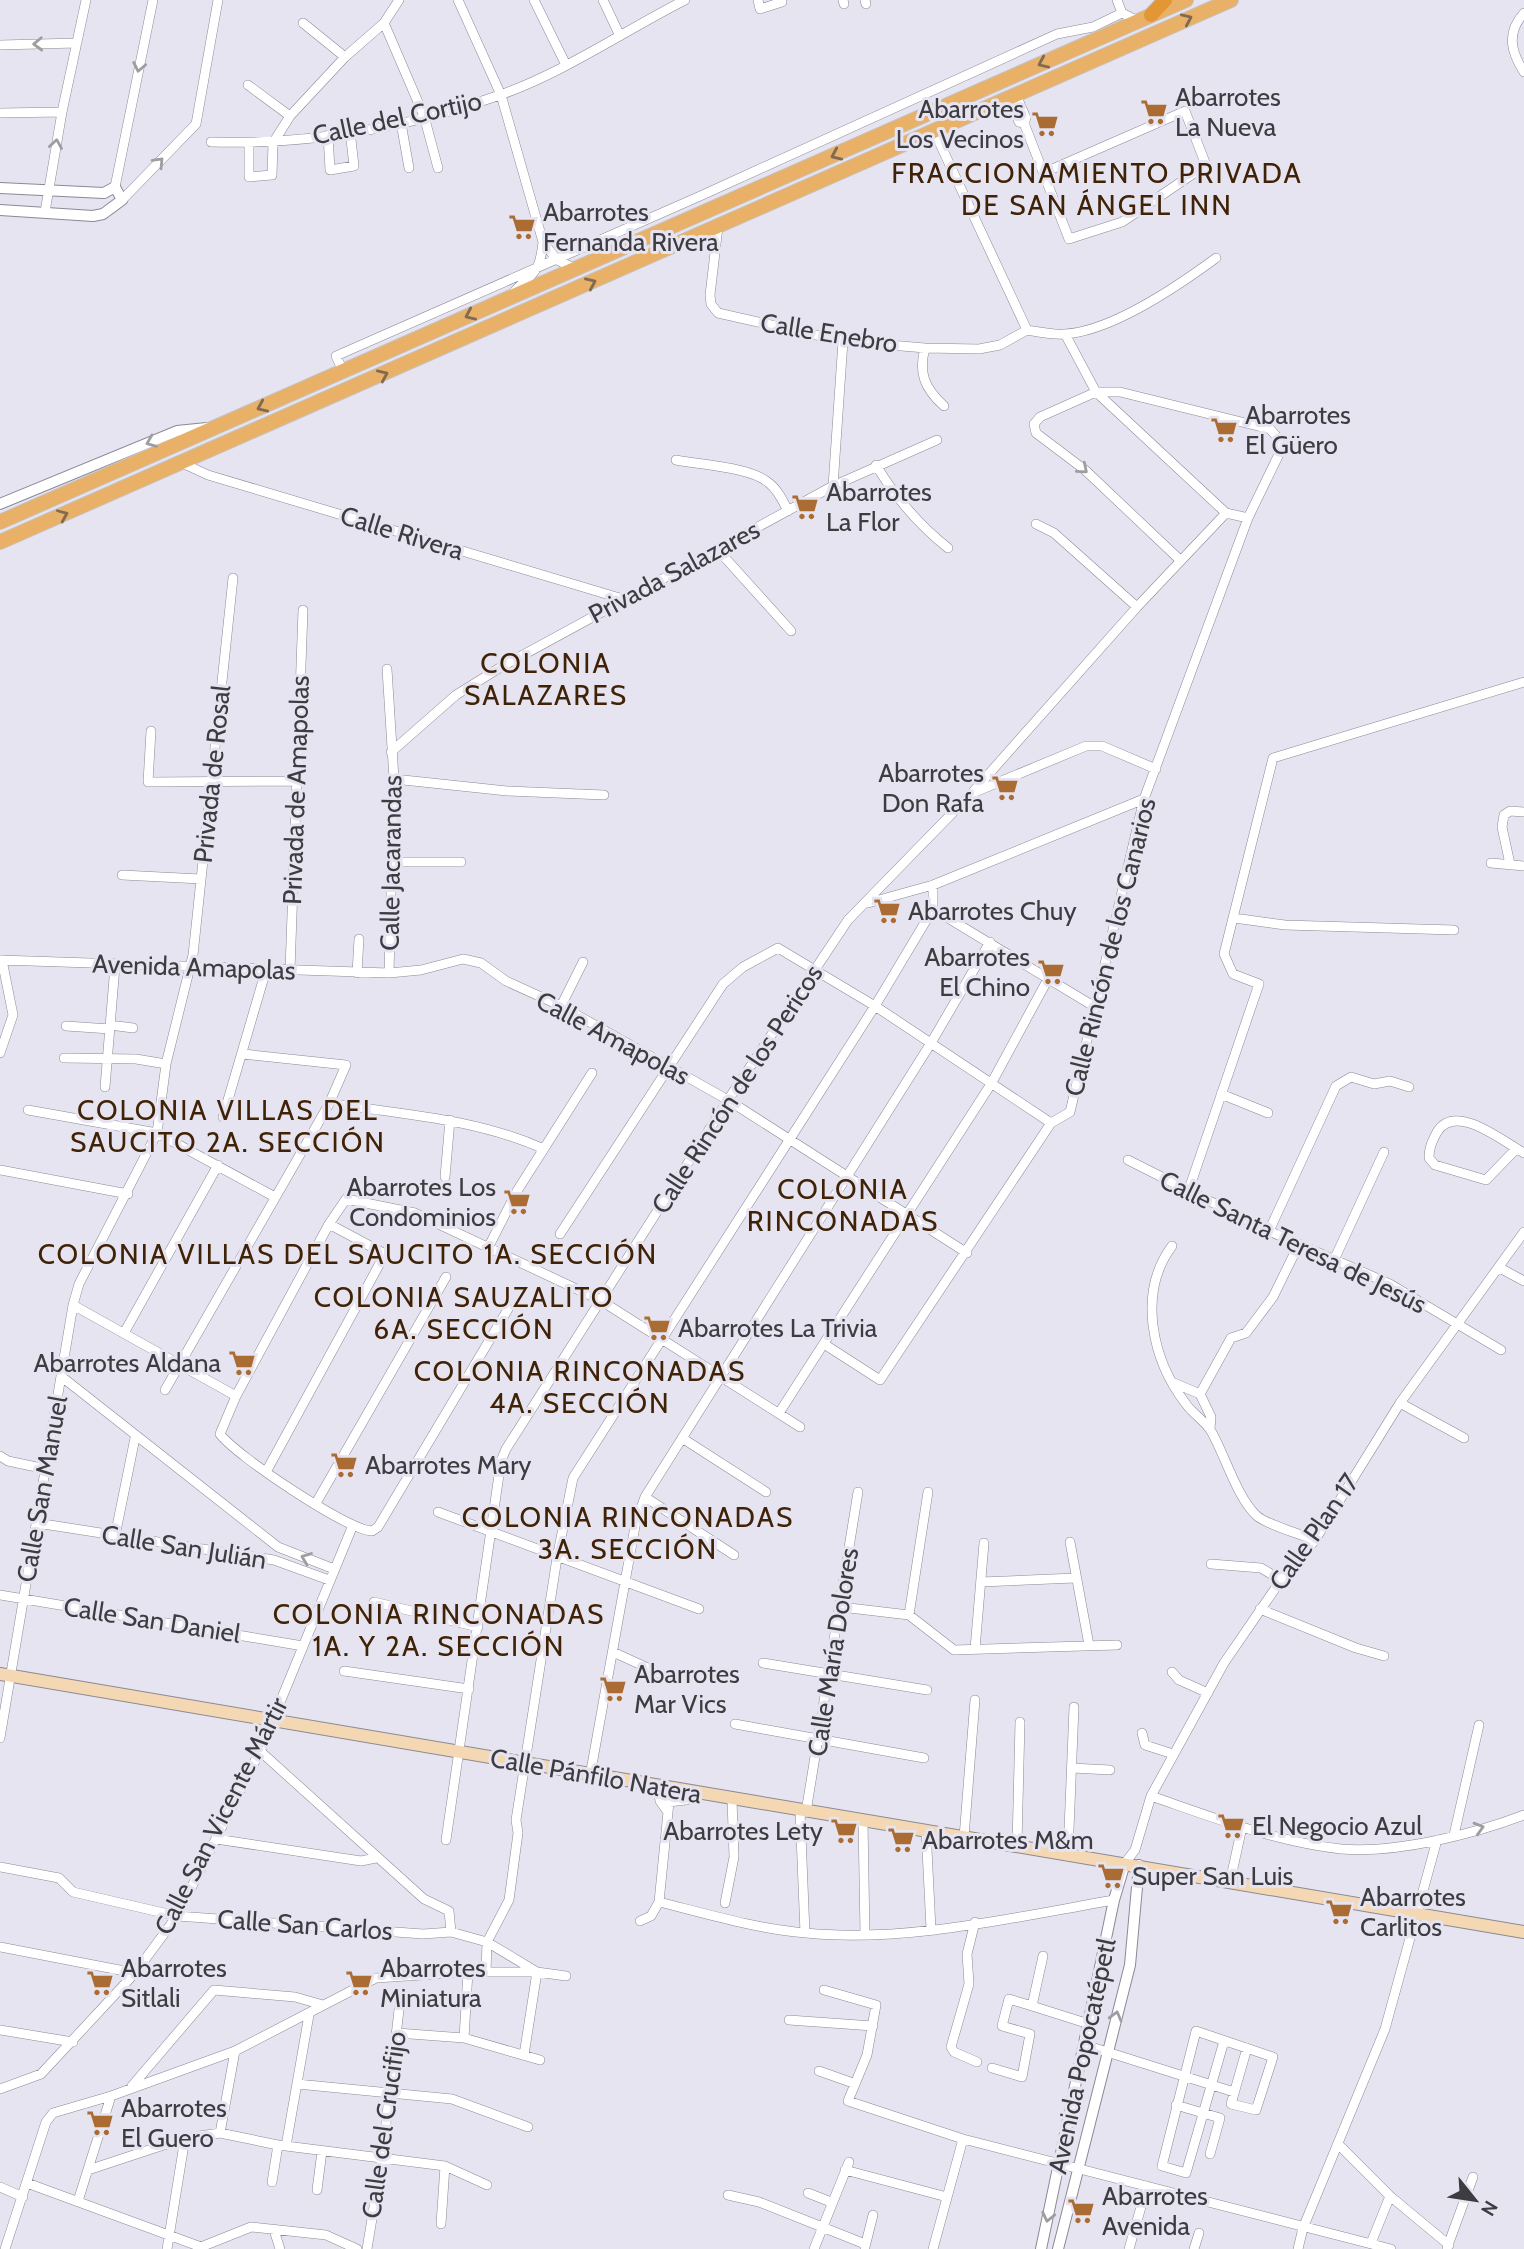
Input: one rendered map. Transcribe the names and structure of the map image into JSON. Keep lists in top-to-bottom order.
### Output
{
  "streets": {
    "main road": ["Calle Pánfilo Natera"],
    "street": [
      "Calle del Cortijo",
      "Calle Enebro",
      "Calle Rivera",
      "Privada Salazares",
      "Privada de Rosal",
      "Privada de Amapolas",
      "Calle Jacarandas",
      "Calle Rincón de los Canarios",
      "Avenida Amapolas",
      "Calle Amapolas",
      "Calle Rincón de los Pericos",
      "Calle Santa Teresa de Jesús",
      "Calle San Manuel",
      "Calle Plan 17",
      "Calle San Julián",
      "Calle San Daniel",
      "Calle María Dolores",
      "Calle San Vicente Mártir",
      "Calle San Carlos",
      "Avenida Popocatépetl",
      "Calle del Crucifijo"
    ]
  },
  "crossings": [
    ["Calle Rivera", "Privada Salazares"],
    ["Privada Salazares", "Calle Jacarandas"],
    ["Privada de Rosal", "Avenida Amapolas"],
    ["Privada de Rosal", "Calle San Manuel"],
    ["Privada de Amapolas", "Avenida Amapolas"],
    ["Calle Jacarandas", "Avenida Amapolas"],
    ["Calle Jacarandas", "Calle Amapolas"],
    ["Calle Rincón de los Canarios", "Calle Amapolas"],
    ["Avenida Amapolas", "Calle Amapolas"],
    ["Calle Amapolas", "Calle Rincón de los Pericos"],
    ["Calle Rincón de los Pericos", "Calle Pánfilo Natera"],
    ["Calle Santa Teresa de Jesús", "Calle Plan 17"],
    ["Calle San Manuel", "Calle San Julián"],
    ["Calle San Manuel", "Calle San Daniel"],
    ["Calle San Manuel", "Calle Pánfilo Natera"],
    ["Calle Plan 17", "Calle Pánfilo Natera"],
    ["Calle Plan 17", "Avenida Popocatépetl"],
    ["Calle San Julián", "Calle San Vicente Mártir"],
    ["Calle San Daniel", "Calle San Vicente Mártir"],
    ["Calle María Dolores", "Calle Pánfilo Natera"],
    ["Calle Pánfilo Natera", "Calle San Vicente Mártir"],
    ["Calle Pánfilo Natera", "Avenida Popocatépetl"],
    ["Calle San Vicente Mártir", "Calle San Carlos"]
  ],
  "districts": [
    "FRACCIONAMIENTO PRIVADA DE SAN ÁNGEL INN",
    "COLONIA SALAZARES",
    "COLONIA VILLAS DEL SAUCITO 2A. SECCIÓN",
    "COLONIA RINCONADAS",
    "COLONIA VILLAS DEL SAUCITO 1A. SECCIÓN",
    "COLONIA SAUZALITO 6A. SECCIÓN",
    "COLONIA RINCONADAS 4A. SECCIÓN",
    "COLONIA RINCONADAS 3A. SECCIÓN",
    "COLONIA RINCONADAS 1A. Y 2A. SECCIÓN"
  ],
  "places": {
    "supermarket": [
      "Abarrotes La Nueva",
      "Abarrotes Los Vecinos",
      "Abarrotes Fernanda Rivera",
      "Abarrotes El Güero",
      "Abarrotes La Flor",
      "Abarrotes Don Rafa",
      "Abarrotes Chuy",
      "Abarrotes El Chino",
      "Abarrotes Los Condominios",
      "Abarrotes La Trivia",
      "Abarrotes Aldana",
      "Abarrotes Mary",
      "Abarrotes Mar Vics",
      "El Negocio Azul",
      "Abarrotes Lety",
      "Abarrotes M&m",
      "Super San Luis",
      "Abarrotes Carlitos",
      "Abarrotes Sitlali",
      "Abarrotes Miniatura",
      "Abarrotes El Guero",
      "Abarrotes Avenida"
    ]
  },
  "north": "bottom right"
}
